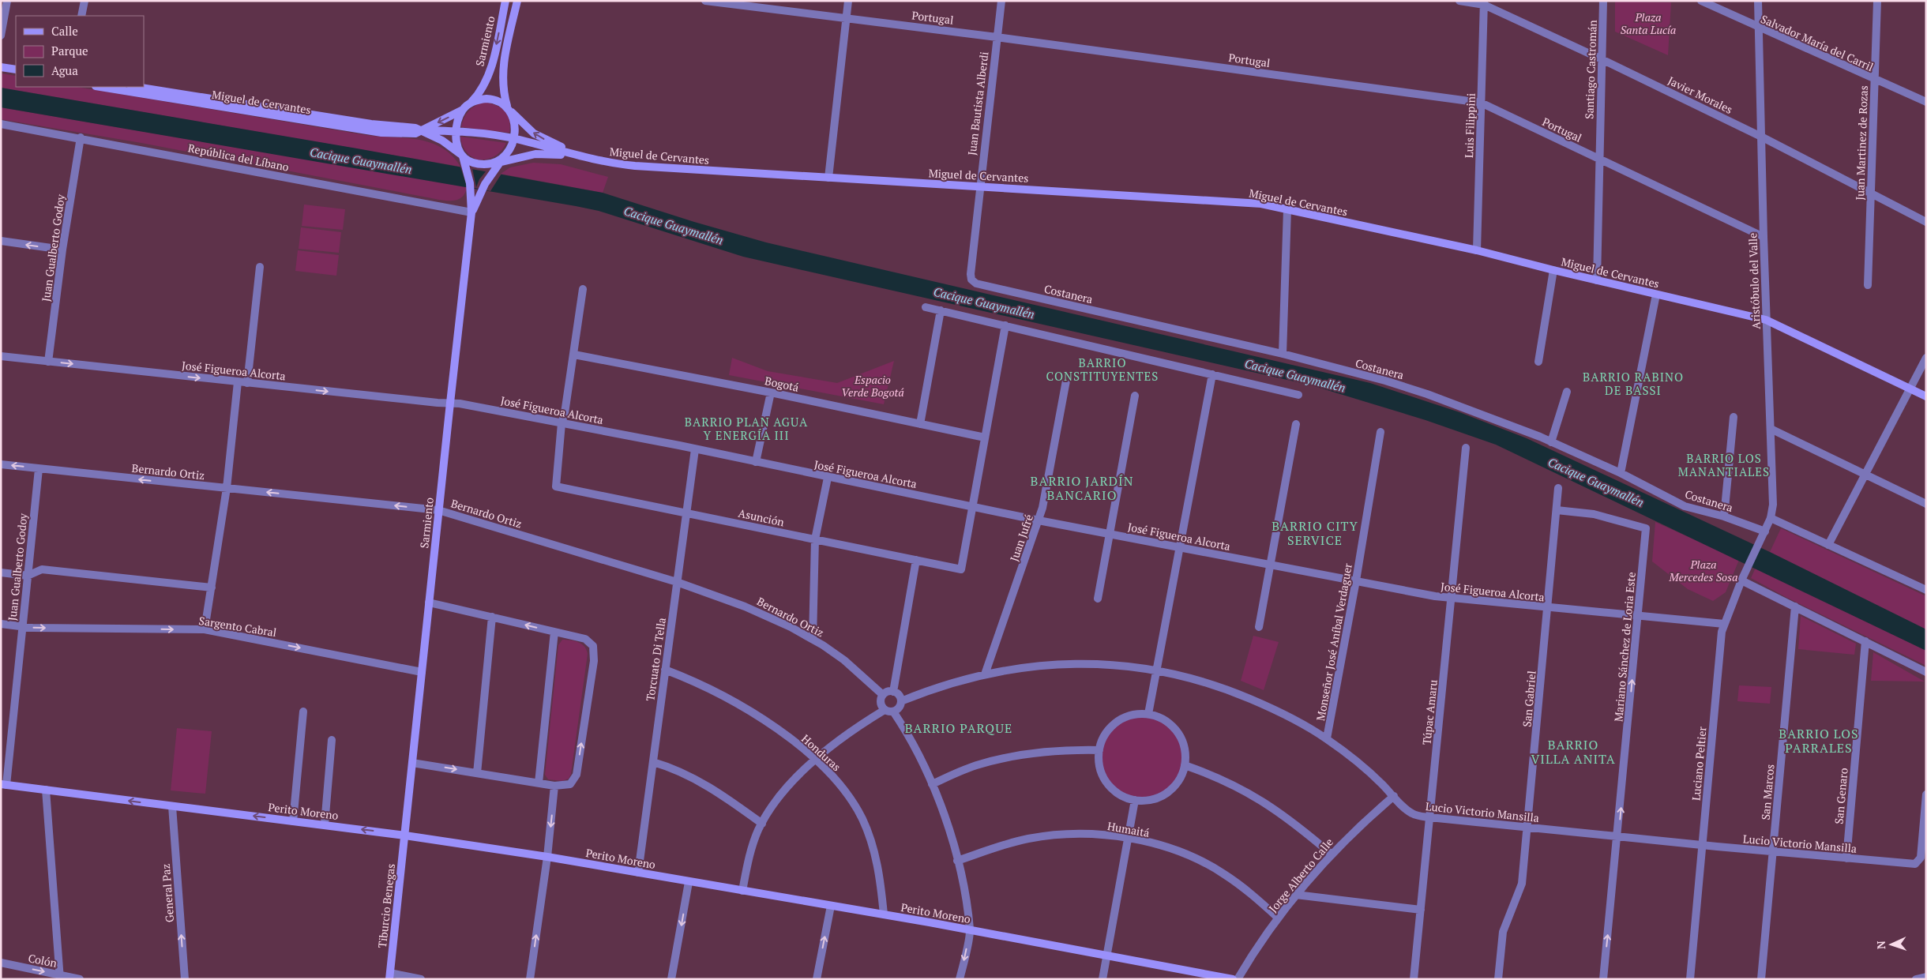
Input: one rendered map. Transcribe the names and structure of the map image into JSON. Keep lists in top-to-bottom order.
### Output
{
  "streets": {
    "main road": [
      "Sarmiento",
      "Miguel de Cervantes",
      "Perito Moreno",
      "Tiburcio Benegas"
    ],
    "street": [
      "Portugal",
      "Salvador María del Carril",
      "Santiago Castromán",
      "Javier Morales",
      "Juan Bautista Alberdi",
      "Luis Filippini",
      "Juan Martinez de Rozas",
      "República del Líbano",
      "Juan Gualberto Godoy",
      "Aristóbulo del Valle",
      "Costanera",
      "José Figueroa Alcorta",
      "Bogotá",
      "Bernardo Ortiz",
      "Asunción",
      "Juan Jufré",
      "Sargento Cabral",
      "Monseñor José Aníbal Verdaguer",
      "Mariano Sánchez de Loria Este",
      "Torcuato Di Tella",
      "San Gabriel",
      "Túpac Amaru",
      "Honduras",
      "Luciano Peltier",
      "San Marcos",
      "San Genaro",
      "Lucio Victorio Mansilla",
      "Humaitá",
      "Jorge Alberto Calle",
      "General Paz",
      "Colón"
    ]
  },
  "crossings": [
    ["Portugal", "Santiago Castromán"],
    ["Portugal", "Juan Bautista Alberdi"],
    ["Portugal", "Luis Filippini"],
    ["Portugal", "Aristóbulo del Valle"],
    ["Sarmiento", "Miguel de Cervantes"],
    ["Sarmiento", "República del Líbano"],
    ["Sarmiento", "José Figueroa Alcorta"],
    ["Sarmiento", "Bernardo Ortiz"],
    ["Sarmiento", "Sargento Cabral"],
    ["Sarmiento", "Perito Moreno"],
    ["Sarmiento", "Tiburcio Benegas"],
    ["Salvador María del Carril", "Juan Martinez de Rozas"],
    ["Salvador María del Carril", "Aristóbulo del Valle"],
    ["Santiago Castromán", "Javier Morales"],
    ["Santiago Castromán", "Miguel de Cervantes"],
    ["Javier Morales", "Luis Filippini"],
    ["Javier Morales", "Juan Martinez de Rozas"],
    ["Javier Morales", "Aristóbulo del Valle"],
    ["Miguel de Cervantes", "Juan Bautista Alberdi"],
    ["Miguel de Cervantes", "Luis Filippini"],
    ["Miguel de Cervantes", "Aristóbulo del Valle"],
    ["Juan Bautista Alberdi", "Costanera"],
    ["República del Líbano", "Juan Gualberto Godoy"],
    ["Juan Gualberto Godoy", "José Figueroa Alcorta"],
    ["Juan Gualberto Godoy", "Bernardo Ortiz"],
    ["Juan Gualberto Godoy", "Sargento Cabral"],
    ["Juan Gualberto Godoy", "Perito Moreno"],
    ["Aristóbulo del Valle", "Costanera"],
    ["Aristóbulo del Valle", "Luciano Peltier"],
    ["José Figueroa Alcorta", "Asunción"],
    ["José Figueroa Alcorta", "Juan Jufré"],
    ["José Figueroa Alcorta", "Monseñor José Aníbal Verdaguer"],
    ["José Figueroa Alcorta", "Mariano Sánchez de Loria Este"],
    ["José Figueroa Alcorta", "Torcuato Di Tella"],
    ["José Figueroa Alcorta", "San Gabriel"],
    ["José Figueroa Alcorta", "Túpac Amaru"],
    ["José Figueroa Alcorta", "Luciano Peltier"],
    ["Bernardo Ortiz", "Torcuato Di Tella"],
    ["Bernardo Ortiz", "Lucio Victorio Mansilla"],
    ["Asunción", "Torcuato Di Tella"],
    ["Juan Jufré", "Lucio Victorio Mansilla"],
    ["Monseñor José Aníbal Verdaguer", "Lucio Victorio Mansilla"],
    ["Mariano Sánchez de Loria Este", "San Gabriel"],
    ["Mariano Sánchez de Loria Este", "Lucio Victorio Mansilla"],
    ["Torcuato Di Tella", "Honduras"],
    ["Torcuato Di Tella", "Perito Moreno"],
    ["San Gabriel", "Lucio Victorio Mansilla"],
    ["Túpac Amaru", "Lucio Victorio Mansilla"],
    ["Honduras", "Perito Moreno"],
    ["Luciano Peltier", "Lucio Victorio Mansilla"],
    ["San Marcos", "Lucio Victorio Mansilla"],
    ["San Genaro", "Lucio Victorio Mansilla"],
    ["Perito Moreno", "General Paz"],
    ["Perito Moreno", "Tiburcio Benegas"],
    ["Lucio Victorio Mansilla", "Jorge Alberto Calle"],
    ["Humaitá", "Jorge Alberto Calle"]
  ],
  "one_way": [
    "Bernardo Ortiz",
    "Mariano Sánchez de Loria Este",
    "General Paz",
    "Colón"
  ],
  "districts": [
    "BARRIO CONSTITUYENTES",
    "BARRIO RABINO DE BASSI",
    "BARRIO PLAN AGUA Y ENERGÍA III",
    "BARRIO LOS MANANTIALES",
    "BARRIO JARDÍN BANCARIO",
    "BARRIO CITY SERVICE",
    "BARRIO PARQUE",
    "BARRIO LOS PARRALES",
    "BARRIO VILLA ANITA"
  ],
  "water": ["Cacique Guaymallén"],
  "parks": ["Plaza Santa Lucía", "Espacio Verde Bogotá", "Plaza Mercedes Sosa"],
  "legend": ["Calle", "Parque", "Agua"],
  "north": "left"
}
